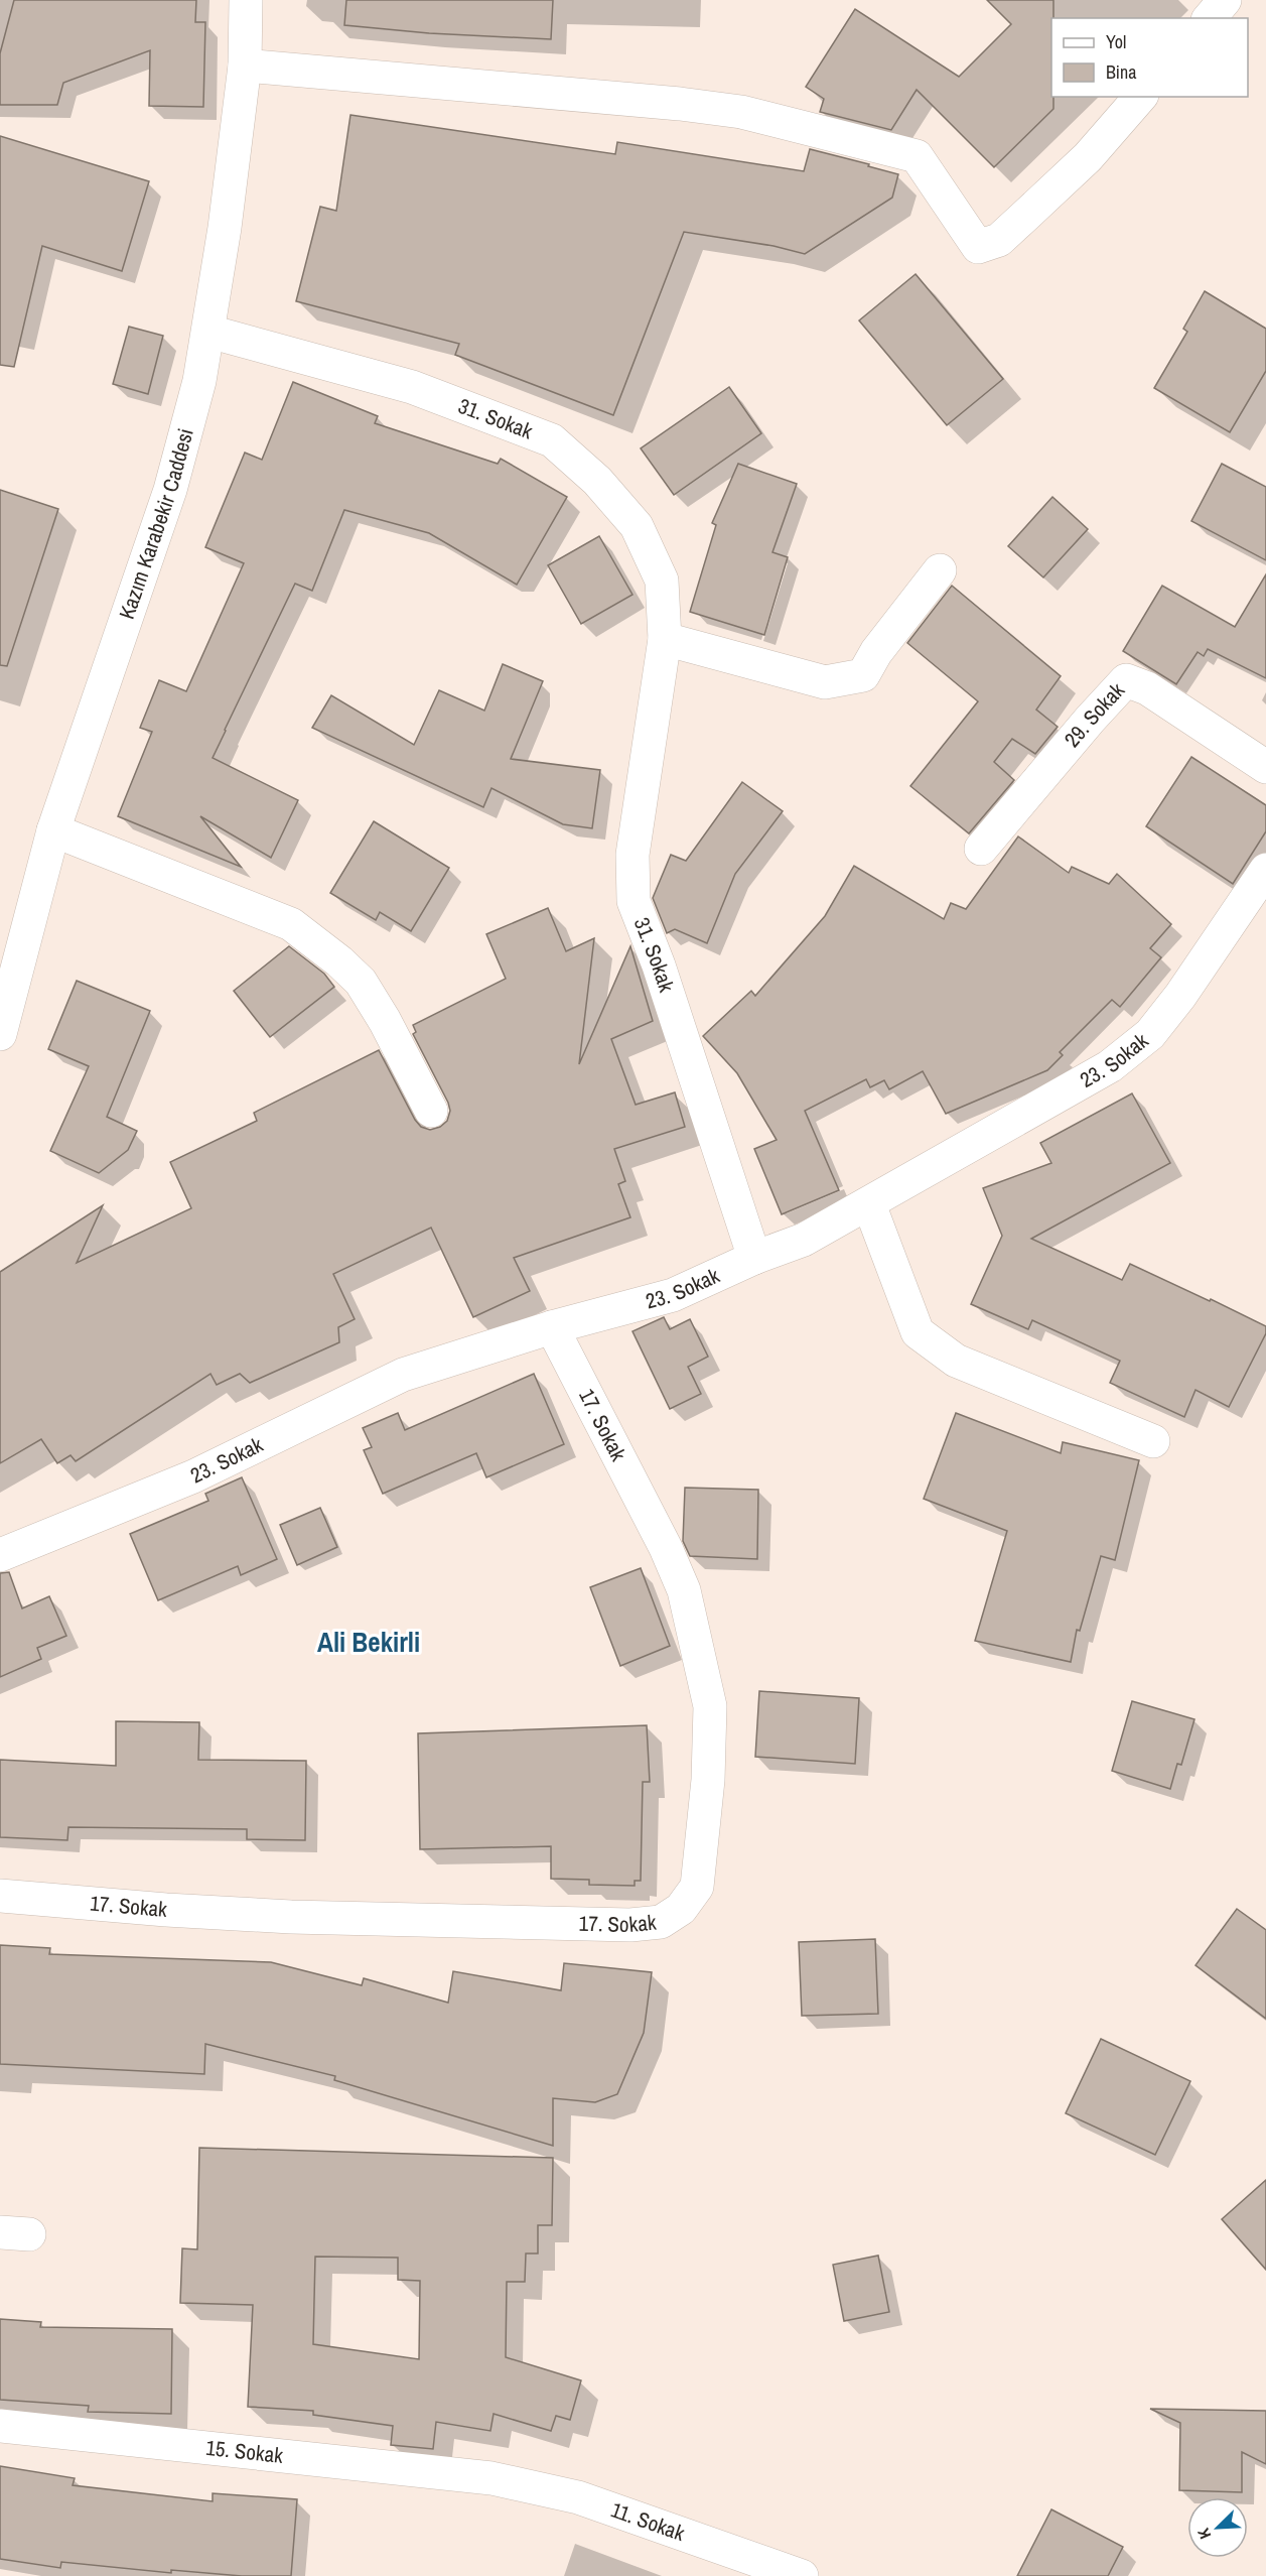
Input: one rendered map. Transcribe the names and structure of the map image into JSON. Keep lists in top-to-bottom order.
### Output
{
  "streets": {
    "street": [
      "31. Sokak",
      "Kazım Karabekir Caddesi",
      "29. Sokak",
      "23. Sokak",
      "17. Sokak",
      "15. Sokak",
      "11. Sokak"
    ]
  },
  "crossings": [
    ["31. Sokak", "Kazım Karabekir Caddesi"],
    ["31. Sokak", "23. Sokak"],
    ["23. Sokak", "17. Sokak"],
    ["15. Sokak", "11. Sokak"]
  ],
  "districts": ["Ali Bekirli"],
  "legend": ["Yol", "Bina"],
  "north": "bottom left"
}
